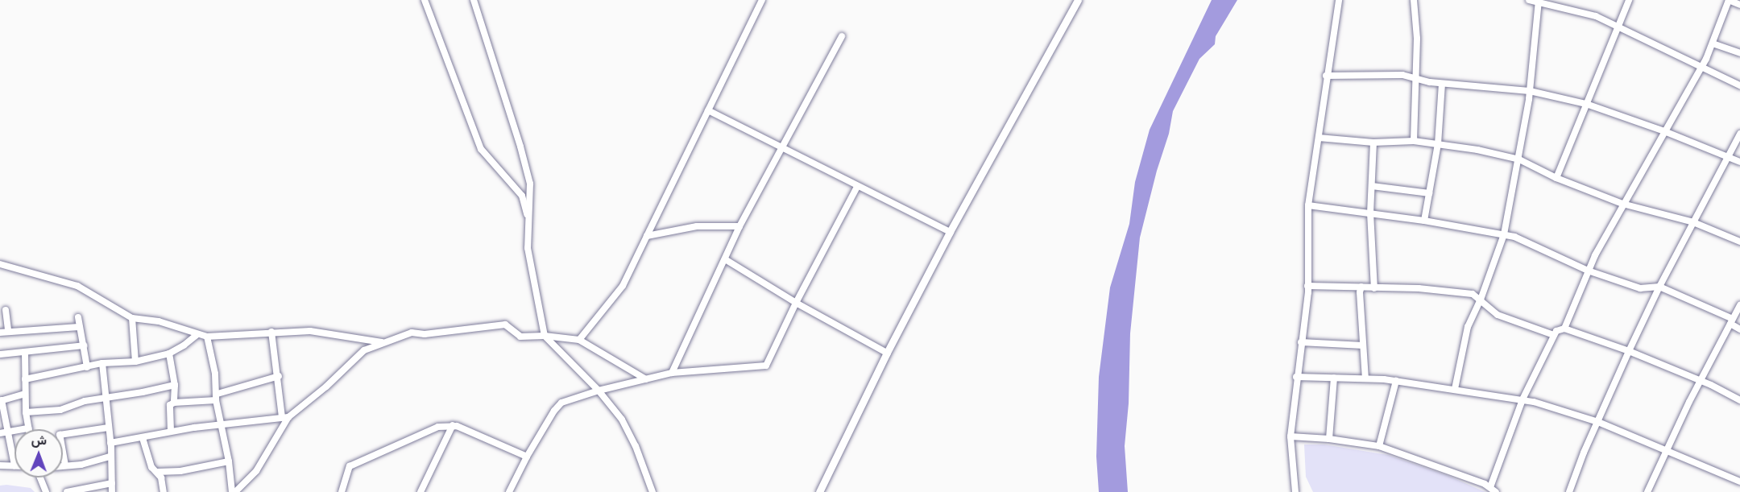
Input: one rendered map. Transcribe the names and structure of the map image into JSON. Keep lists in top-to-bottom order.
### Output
{
  "north": "top"
}
